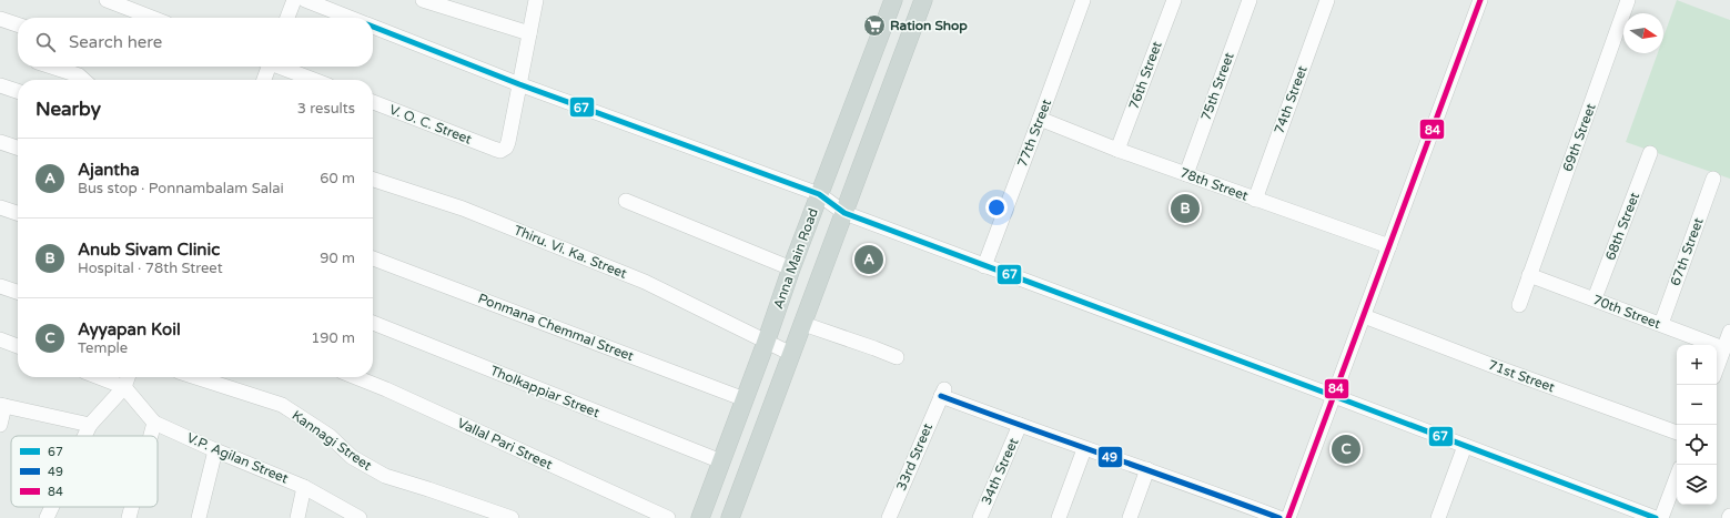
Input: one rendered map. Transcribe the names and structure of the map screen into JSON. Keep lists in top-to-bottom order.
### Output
{
  "streets": {
    "main road": ["Anna Main Road"],
    "street": [
      "76th Street",
      "75th Street",
      "74th Street",
      "V. O. C. Street",
      "77th Street",
      "69th Street",
      "78th Street",
      "68th Street",
      "Thiru. Vi. Ka. Street",
      "67th Street",
      "70th Street",
      "Ponmana Chemmal Street",
      "71st Street",
      "Tholkappiar Street",
      "Kannagi Street",
      "Vallal Pari Street",
      "33rd Street",
      "V.P. Agilan Street",
      "34th Street"
    ]
  },
  "crossings": [
    ["76th Street", "78th Street"],
    ["75th Street", "78th Street"],
    ["74th Street", "78th Street"],
    ["77th Street", "78th Street"],
    ["69th Street", "70th Street"],
    ["68th Street", "70th Street"],
    ["Thiru. Vi. Ka. Street", "Anna Main Road"],
    ["67th Street", "70th Street"],
    ["Anna Main Road", "Ponmana Chemmal Street"],
    ["Anna Main Road", "Tholkappiar Street"],
    ["33rd Street", "34th Street"]
  ],
  "places": {
    "supermarket": ["Ration Shop"]
  },
  "lines": ["transit line 84", "transit line 67", "transit line 49"],
  "legend": ["67", "49", "84"],
  "north": "right",
  "page": {
    "search": "Search here",
    "heading": ["Nearby", "3 results"],
    "list": [
      {
        "mark": "A",
        "name": "Ajantha",
        "note": "Bus stop · Ponnambalam Salai",
        "value": "60 m"
      },
      {
        "mark": "B",
        "name": "Anub Sivam Clinic",
        "note": "Hospital · 78th Street",
        "value": "90 m"
      },
      {
        "mark": "C",
        "name": "Ayyapan Koil",
        "note": "Temple",
        "value": "190 m"
      }
    ],
    "pins": ["B", "A", "C"],
    "map_buttons": ["+", "−"]
  }
}
